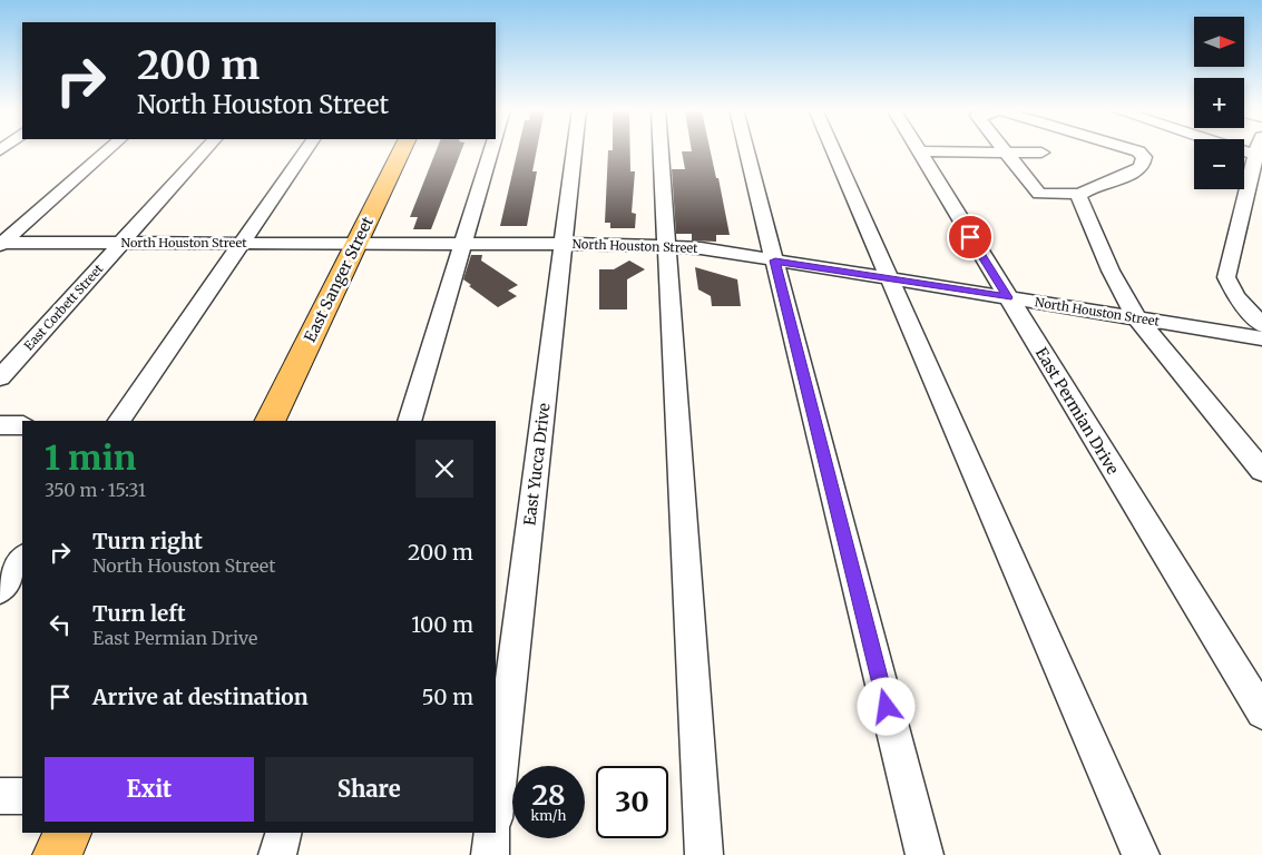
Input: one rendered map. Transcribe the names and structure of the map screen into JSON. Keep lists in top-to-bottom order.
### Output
{
  "streets": {
    "main road": ["East Sanger Street"],
    "street": [
      "North Houston Street",
      "East Corbett Street",
      "East Permian Drive",
      "East Yucca Drive"
    ]
  },
  "crossings": [
    ["North Houston Street", "East Sanger Street"],
    ["North Houston Street", "East Corbett Street"],
    ["North Houston Street", "East Permian Drive"],
    ["North Houston Street", "East Yucca Drive"]
  ],
  "north": "right",
  "page": {
    "map_buttons": ["+", "−"],
    "turn": ["200 m", "North Houston Street"],
    "heading": ["1 min", "350 m · 15:31"],
    "list": [
      {
        "name": "Turn right",
        "note": "North Houston Street",
        "value": "200 m"
      },
      {
        "name": "Turn left",
        "note": "East Permian Drive",
        "value": "100 m"
      },
      {
        "name": "Arrive at destination",
        "value": "50 m"
      }
    ],
    "buttons": ["Exit", "Share"],
    "speed": "28 km/h",
    "limit": "30"
  }
}
